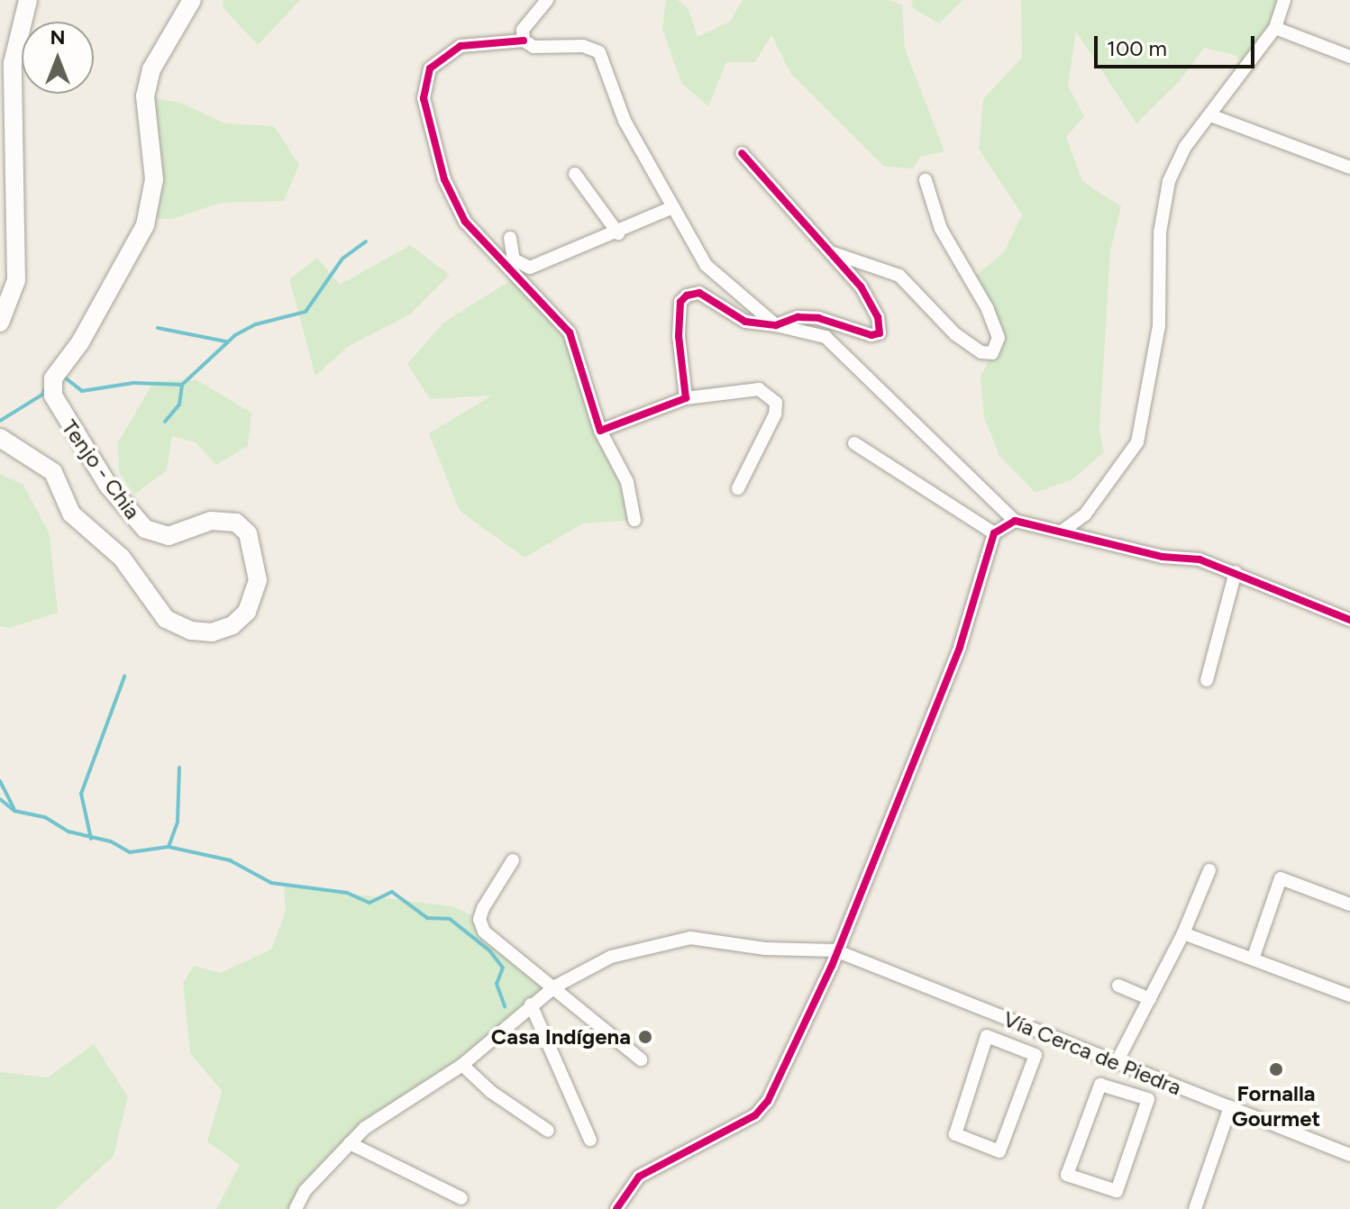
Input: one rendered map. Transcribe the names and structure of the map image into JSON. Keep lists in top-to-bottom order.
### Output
{
  "streets": {
    "street": ["Tenjo - Chia", "Vía Cerca de Piedra"]
  },
  "places": ["Casa Indígena", "Fornalla Gourmet"],
  "scale_bar": "100 m",
  "north": "top"
}
